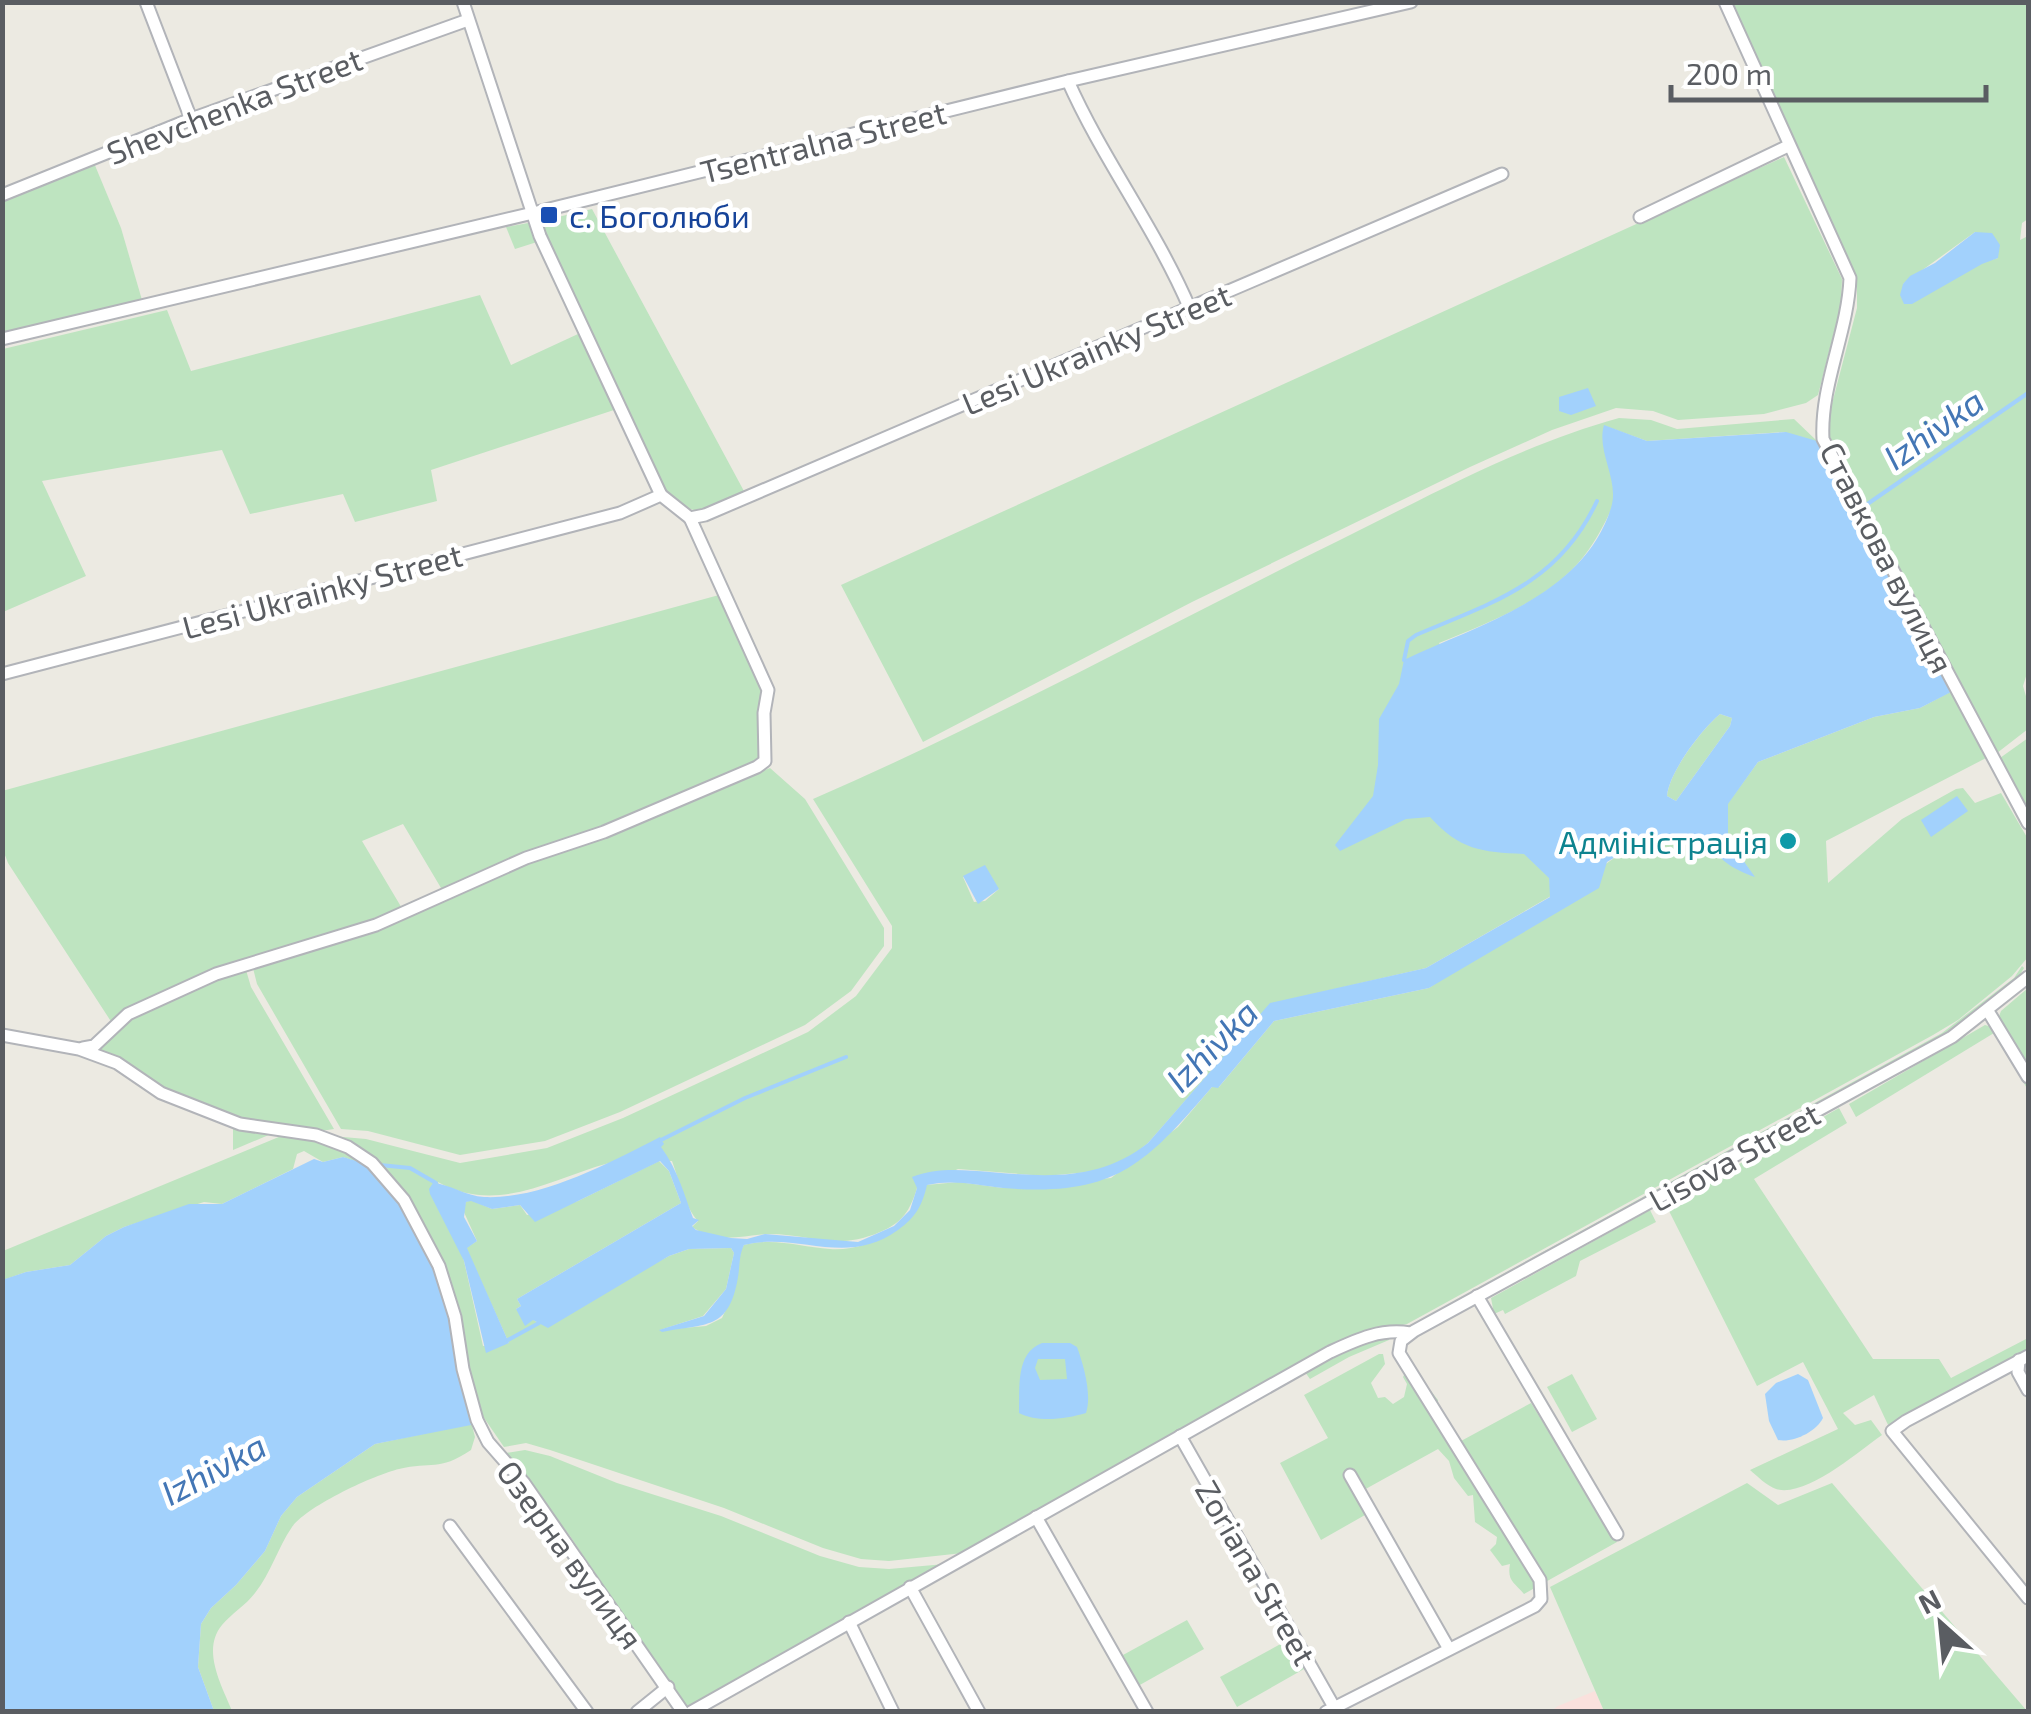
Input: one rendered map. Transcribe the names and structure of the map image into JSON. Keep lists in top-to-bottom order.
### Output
{
  "streets": {
    "street": [
      "Shevchenka Street",
      "Tsentralna Street",
      "Lesi Ukrainky Street",
      "Ставкова вулиця",
      "Lisova Street",
      "Озерна вулиця",
      "Zoriana Street"
    ]
  },
  "water": ["Izhivka"],
  "places": {
    "transit": ["с. Боголюби"],
    "other": ["Адміністрація"]
  },
  "scale_bar": "200 m",
  "north": "top left"
}
